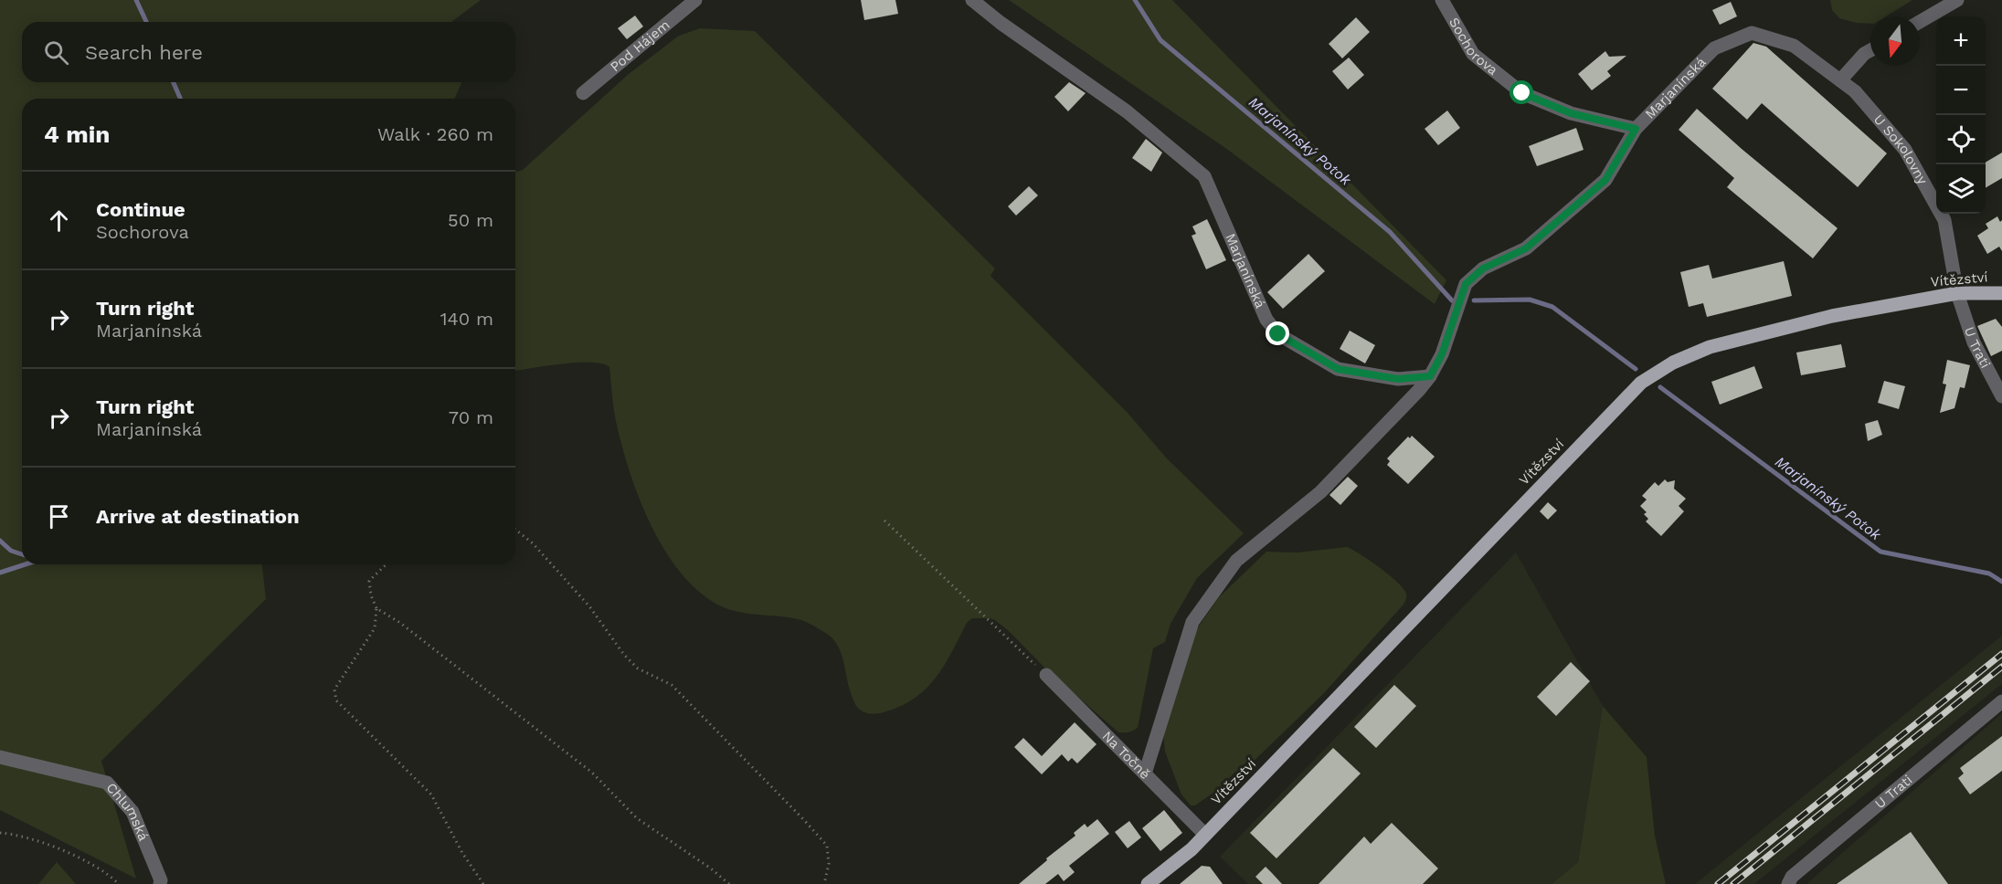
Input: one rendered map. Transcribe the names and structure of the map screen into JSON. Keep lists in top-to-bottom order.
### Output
{
  "streets": {
    "main road": ["Vítězství"],
    "street": [
      "Sochorova",
      "Pod Hájem",
      "Marjanínská",
      "U Sokolovny",
      "U Trati",
      "Na Točně",
      "Chlumská"
    ]
  },
  "crossings": [
    ["Sochorova", "Marjanínská"],
    ["Marjanínská", "U Sokolovny"],
    ["U Sokolovny", "Vítězství"],
    ["U Sokolovny", "U Trati"],
    ["Vítězství", "U Trati"],
    ["Vítězství", "Na Točně"]
  ],
  "water": ["Marjanínský Potok"],
  "north": "bottom",
  "page": {
    "map_buttons": ["+", "−"],
    "search": "Search here",
    "heading": ["4 min", "Walk · 260 m"],
    "list": [
      ["Continue", "Sochorova", "50 m"],
      ["Turn right", "Marjanínská", "140 m"],
      ["Turn right", "Marjanínská", "70 m"],
      "Arrive at destination"
    ]
  }
}
